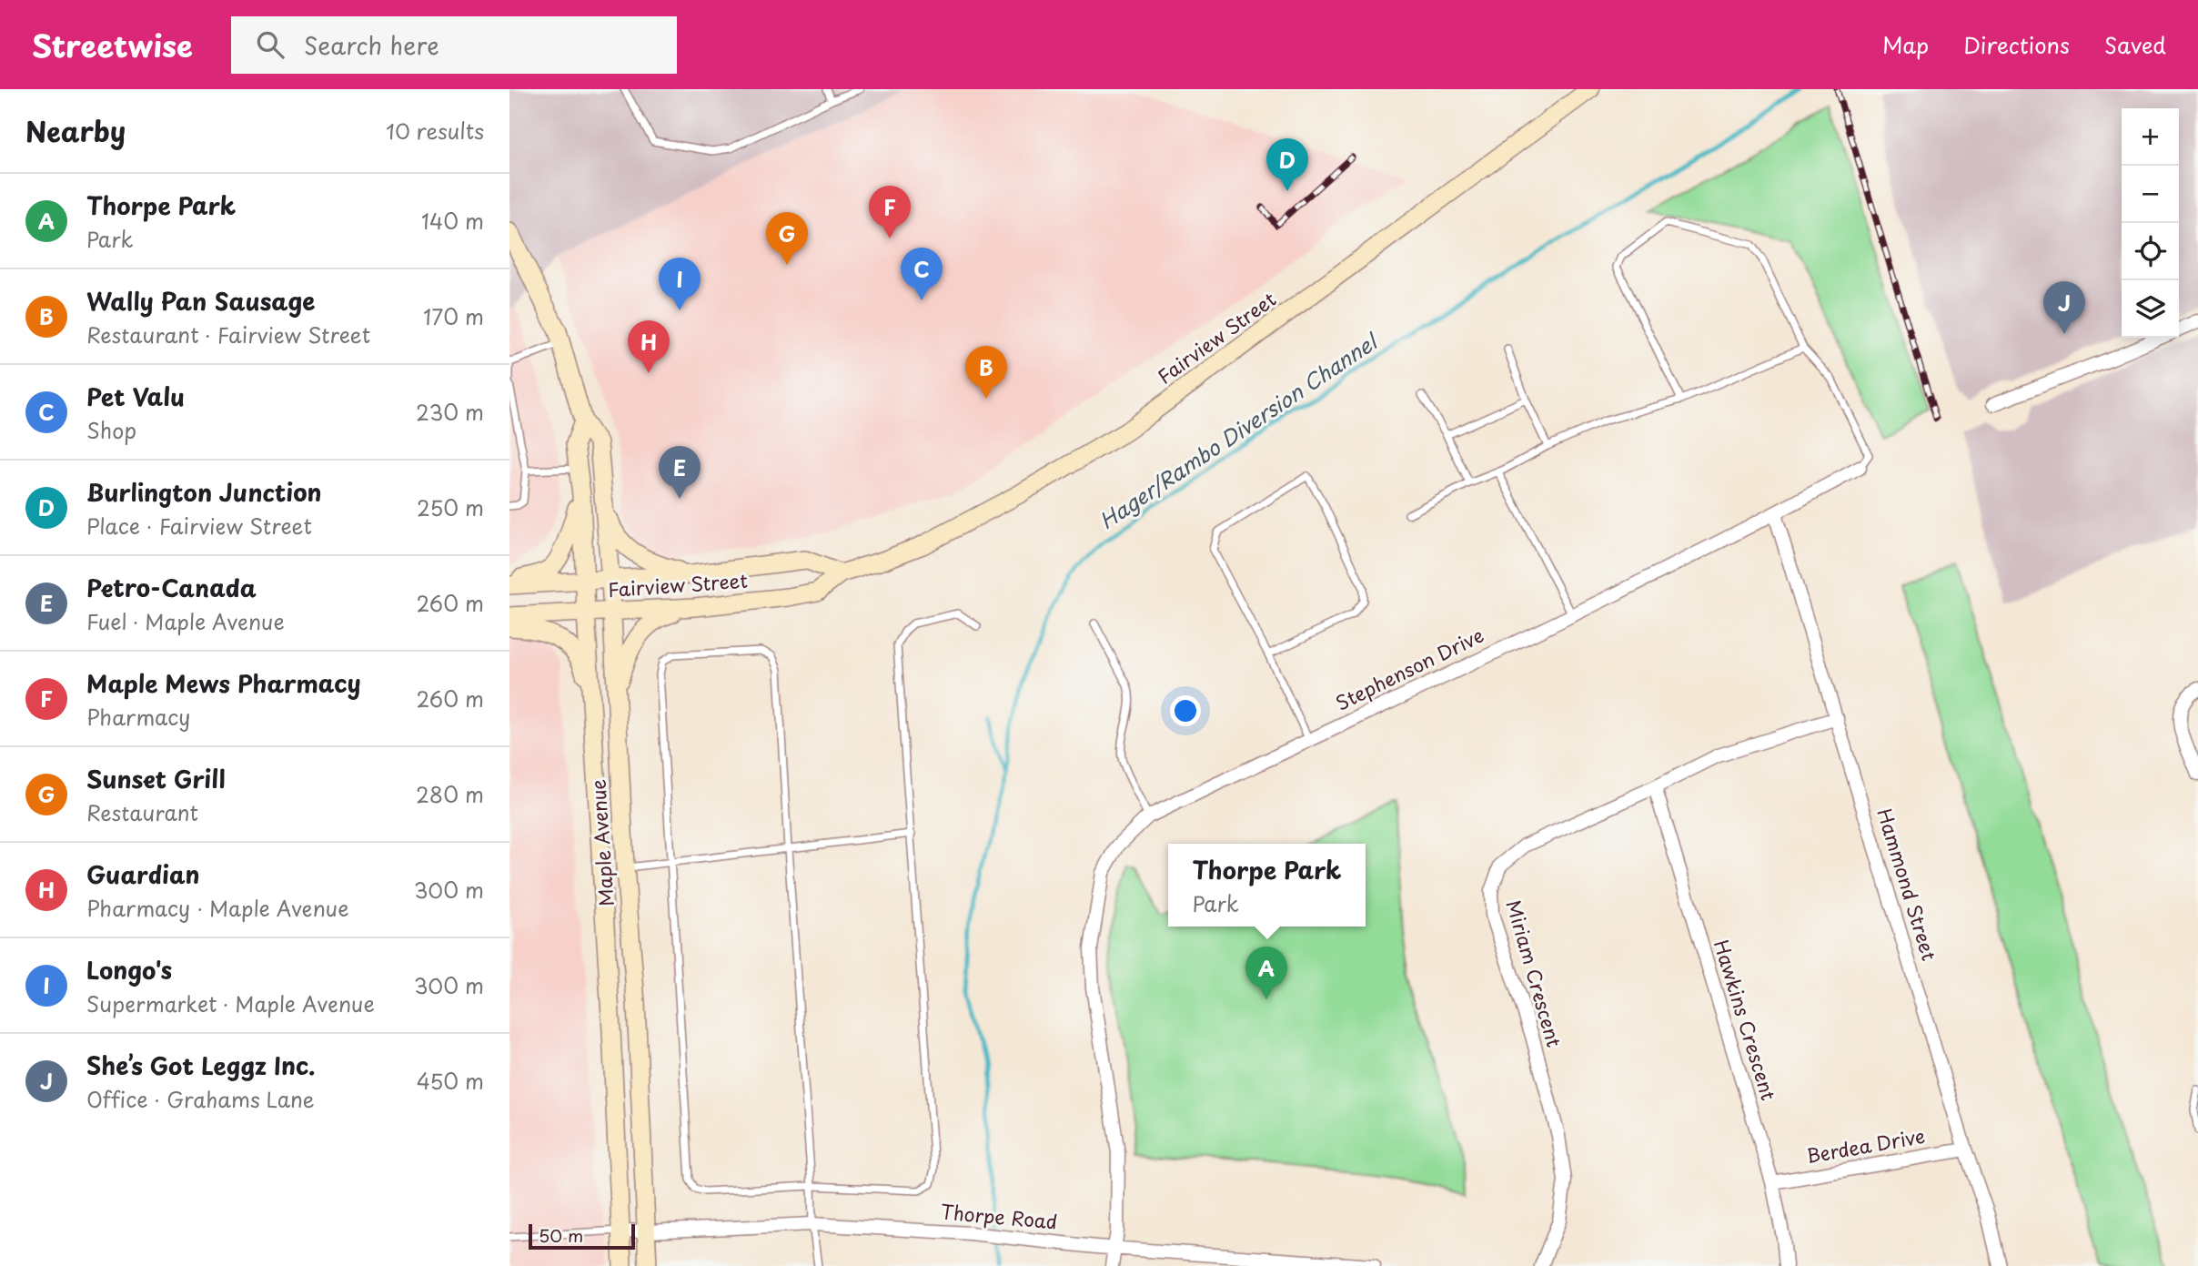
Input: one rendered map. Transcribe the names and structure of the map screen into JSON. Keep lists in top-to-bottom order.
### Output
{
  "streets": {
    "main road": ["Fairview Street", "Maple Avenue"],
    "street": [
      "Stephenson Drive",
      "Hammond Street",
      "Miriam Crescent",
      "Hawkins Crescent",
      "Berdea Drive",
      "Thorpe Road"
    ]
  },
  "crossings": [
    ["Fairview Street", "Maple Avenue"],
    ["Stephenson Drive", "Hammond Street"],
    ["Stephenson Drive", "Thorpe Road"],
    ["Maple Avenue", "Thorpe Road"],
    ["Hammond Street", "Miriam Crescent"],
    ["Hammond Street", "Berdea Drive"],
    ["Miriam Crescent", "Hawkins Crescent"],
    ["Hawkins Crescent", "Berdea Drive"]
  ],
  "water": ["Hager/Rambo Diversion Channel"],
  "scale_bar": "50 m",
  "page": {
    "header": "Streetwise",
    "search": "Search here",
    "nav": ["Map", "Directions", "Saved"],
    "heading": ["Nearby", "10 results"],
    "map_buttons": ["+", "−"],
    "pins": [
      "D",
      "F",
      "G",
      "C",
      "I",
      "J",
      "H",
      "B",
      "E",
      "A"
    ],
    "list": [
      {
        "mark": "A",
        "name": "Thorpe Park",
        "note": "Park",
        "value": "140 m"
      },
      {
        "mark": "B",
        "name": "Wally Pan Sausage",
        "note": "Restaurant · Fairview Street",
        "value": "170 m"
      },
      {
        "mark": "C",
        "name": "Pet Valu",
        "note": "Shop",
        "value": "230 m"
      },
      {
        "mark": "D",
        "name": "Burlington Junction",
        "note": "Place · Fairview Street",
        "value": "250 m"
      },
      {
        "mark": "E",
        "name": "Petro-Canada",
        "note": "Fuel · Maple Avenue",
        "value": "260 m"
      },
      {
        "mark": "F",
        "name": "Maple Mews Pharmacy",
        "note": "Pharmacy",
        "value": "260 m"
      },
      {
        "mark": "G",
        "name": "Sunset Grill",
        "note": "Restaurant",
        "value": "280 m"
      },
      {
        "mark": "H",
        "name": "Guardian",
        "note": "Pharmacy · Maple Avenue",
        "value": "300 m"
      },
      {
        "mark": "I",
        "name": "Longo's",
        "note": "Supermarket · Maple Avenue",
        "value": "300 m"
      },
      {
        "mark": "J",
        "name": "She’s Got Leggz Inc.",
        "note": "Office · Grahams Lane",
        "value": "450 m"
      }
    ],
    "popup": ["Thorpe Park", "Park"],
    "scale": "50 m"
  }
}
